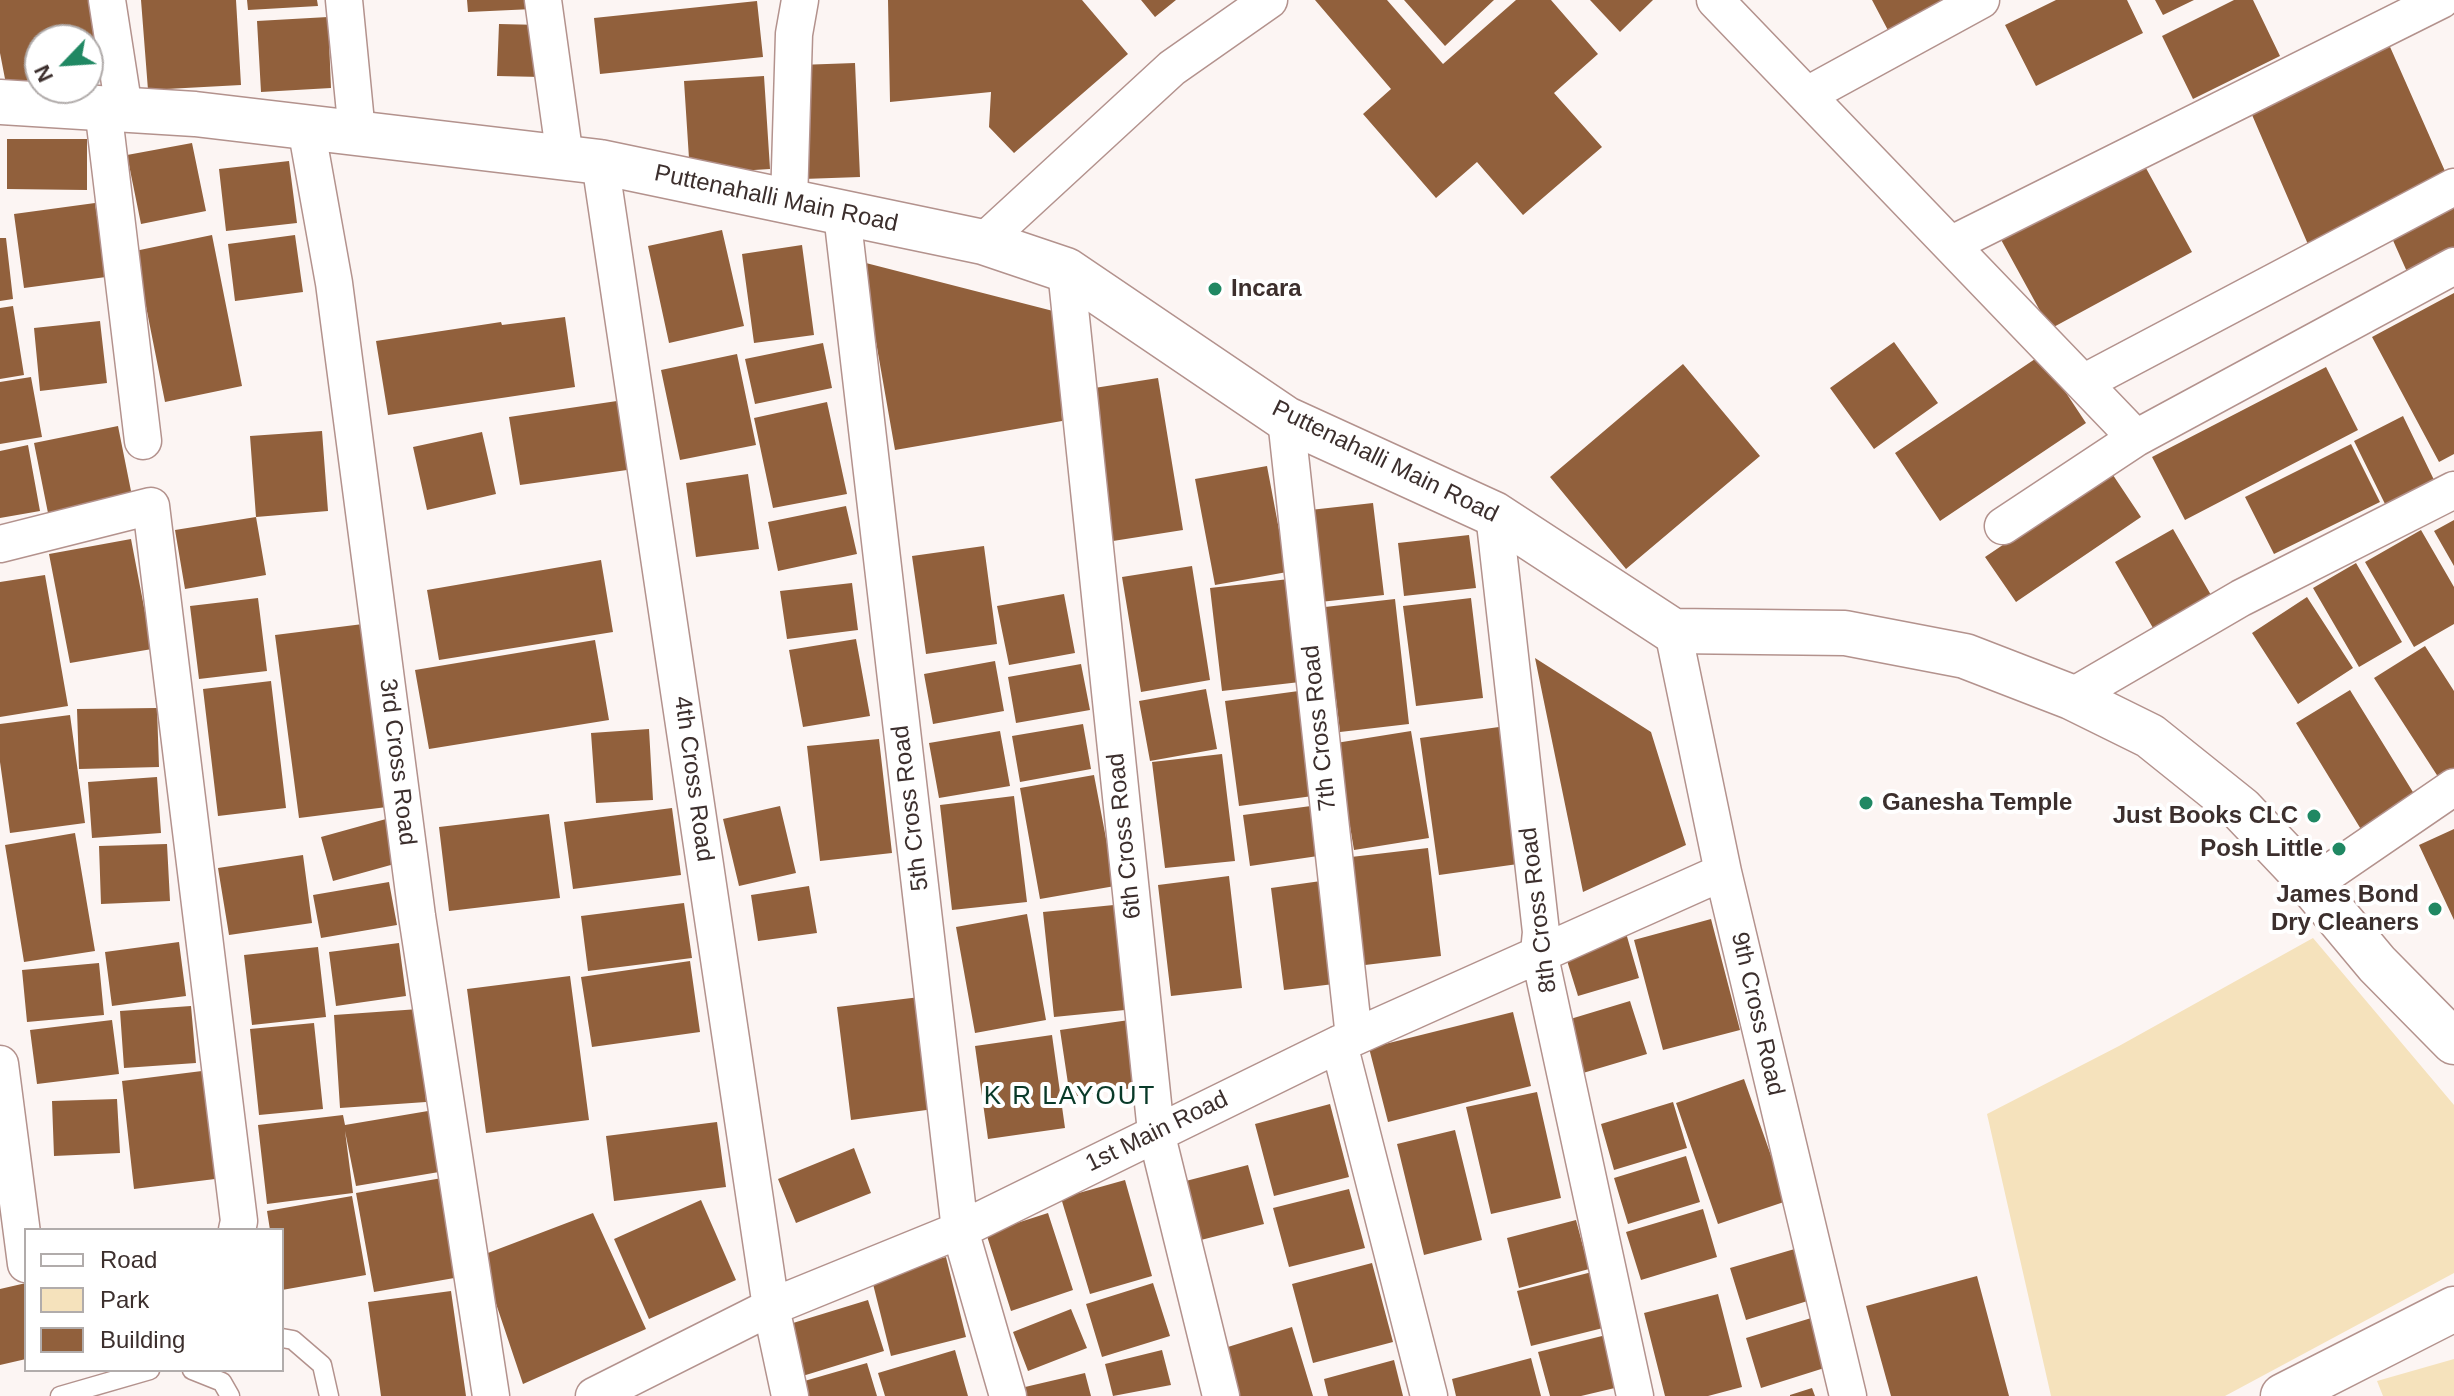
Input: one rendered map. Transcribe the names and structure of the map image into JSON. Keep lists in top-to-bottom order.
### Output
{
  "streets": {
    "main road": ["Puttenahalli Main Road"],
    "street": [
      "7th Cross Road",
      "3rd Cross Road",
      "4th Cross Road",
      "5th Cross Road",
      "6th Cross Road",
      "8th Cross Road",
      "9th Cross Road",
      "1st Main Road"
    ]
  },
  "crossings": [
    ["Puttenahalli Main Road", "7th Cross Road"],
    ["Puttenahalli Main Road", "3rd Cross Road"],
    ["Puttenahalli Main Road", "4th Cross Road"],
    ["Puttenahalli Main Road", "5th Cross Road"],
    ["Puttenahalli Main Road", "6th Cross Road"],
    ["Puttenahalli Main Road", "8th Cross Road"],
    ["Puttenahalli Main Road", "9th Cross Road"],
    ["7th Cross Road", "1st Main Road"],
    ["4th Cross Road", "1st Main Road"],
    ["5th Cross Road", "1st Main Road"],
    ["6th Cross Road", "1st Main Road"],
    ["8th Cross Road", "1st Main Road"],
    ["9th Cross Road", "1st Main Road"]
  ],
  "districts": ["K R LAYOUT"],
  "places": [
    "Incara",
    "Ganesha Temple",
    "Just Books CLC",
    "Posh Little",
    "James Bond Dry Cleaners"
  ],
  "legend": ["Road", "Park", "Building"],
  "north": "bottom left"
}
